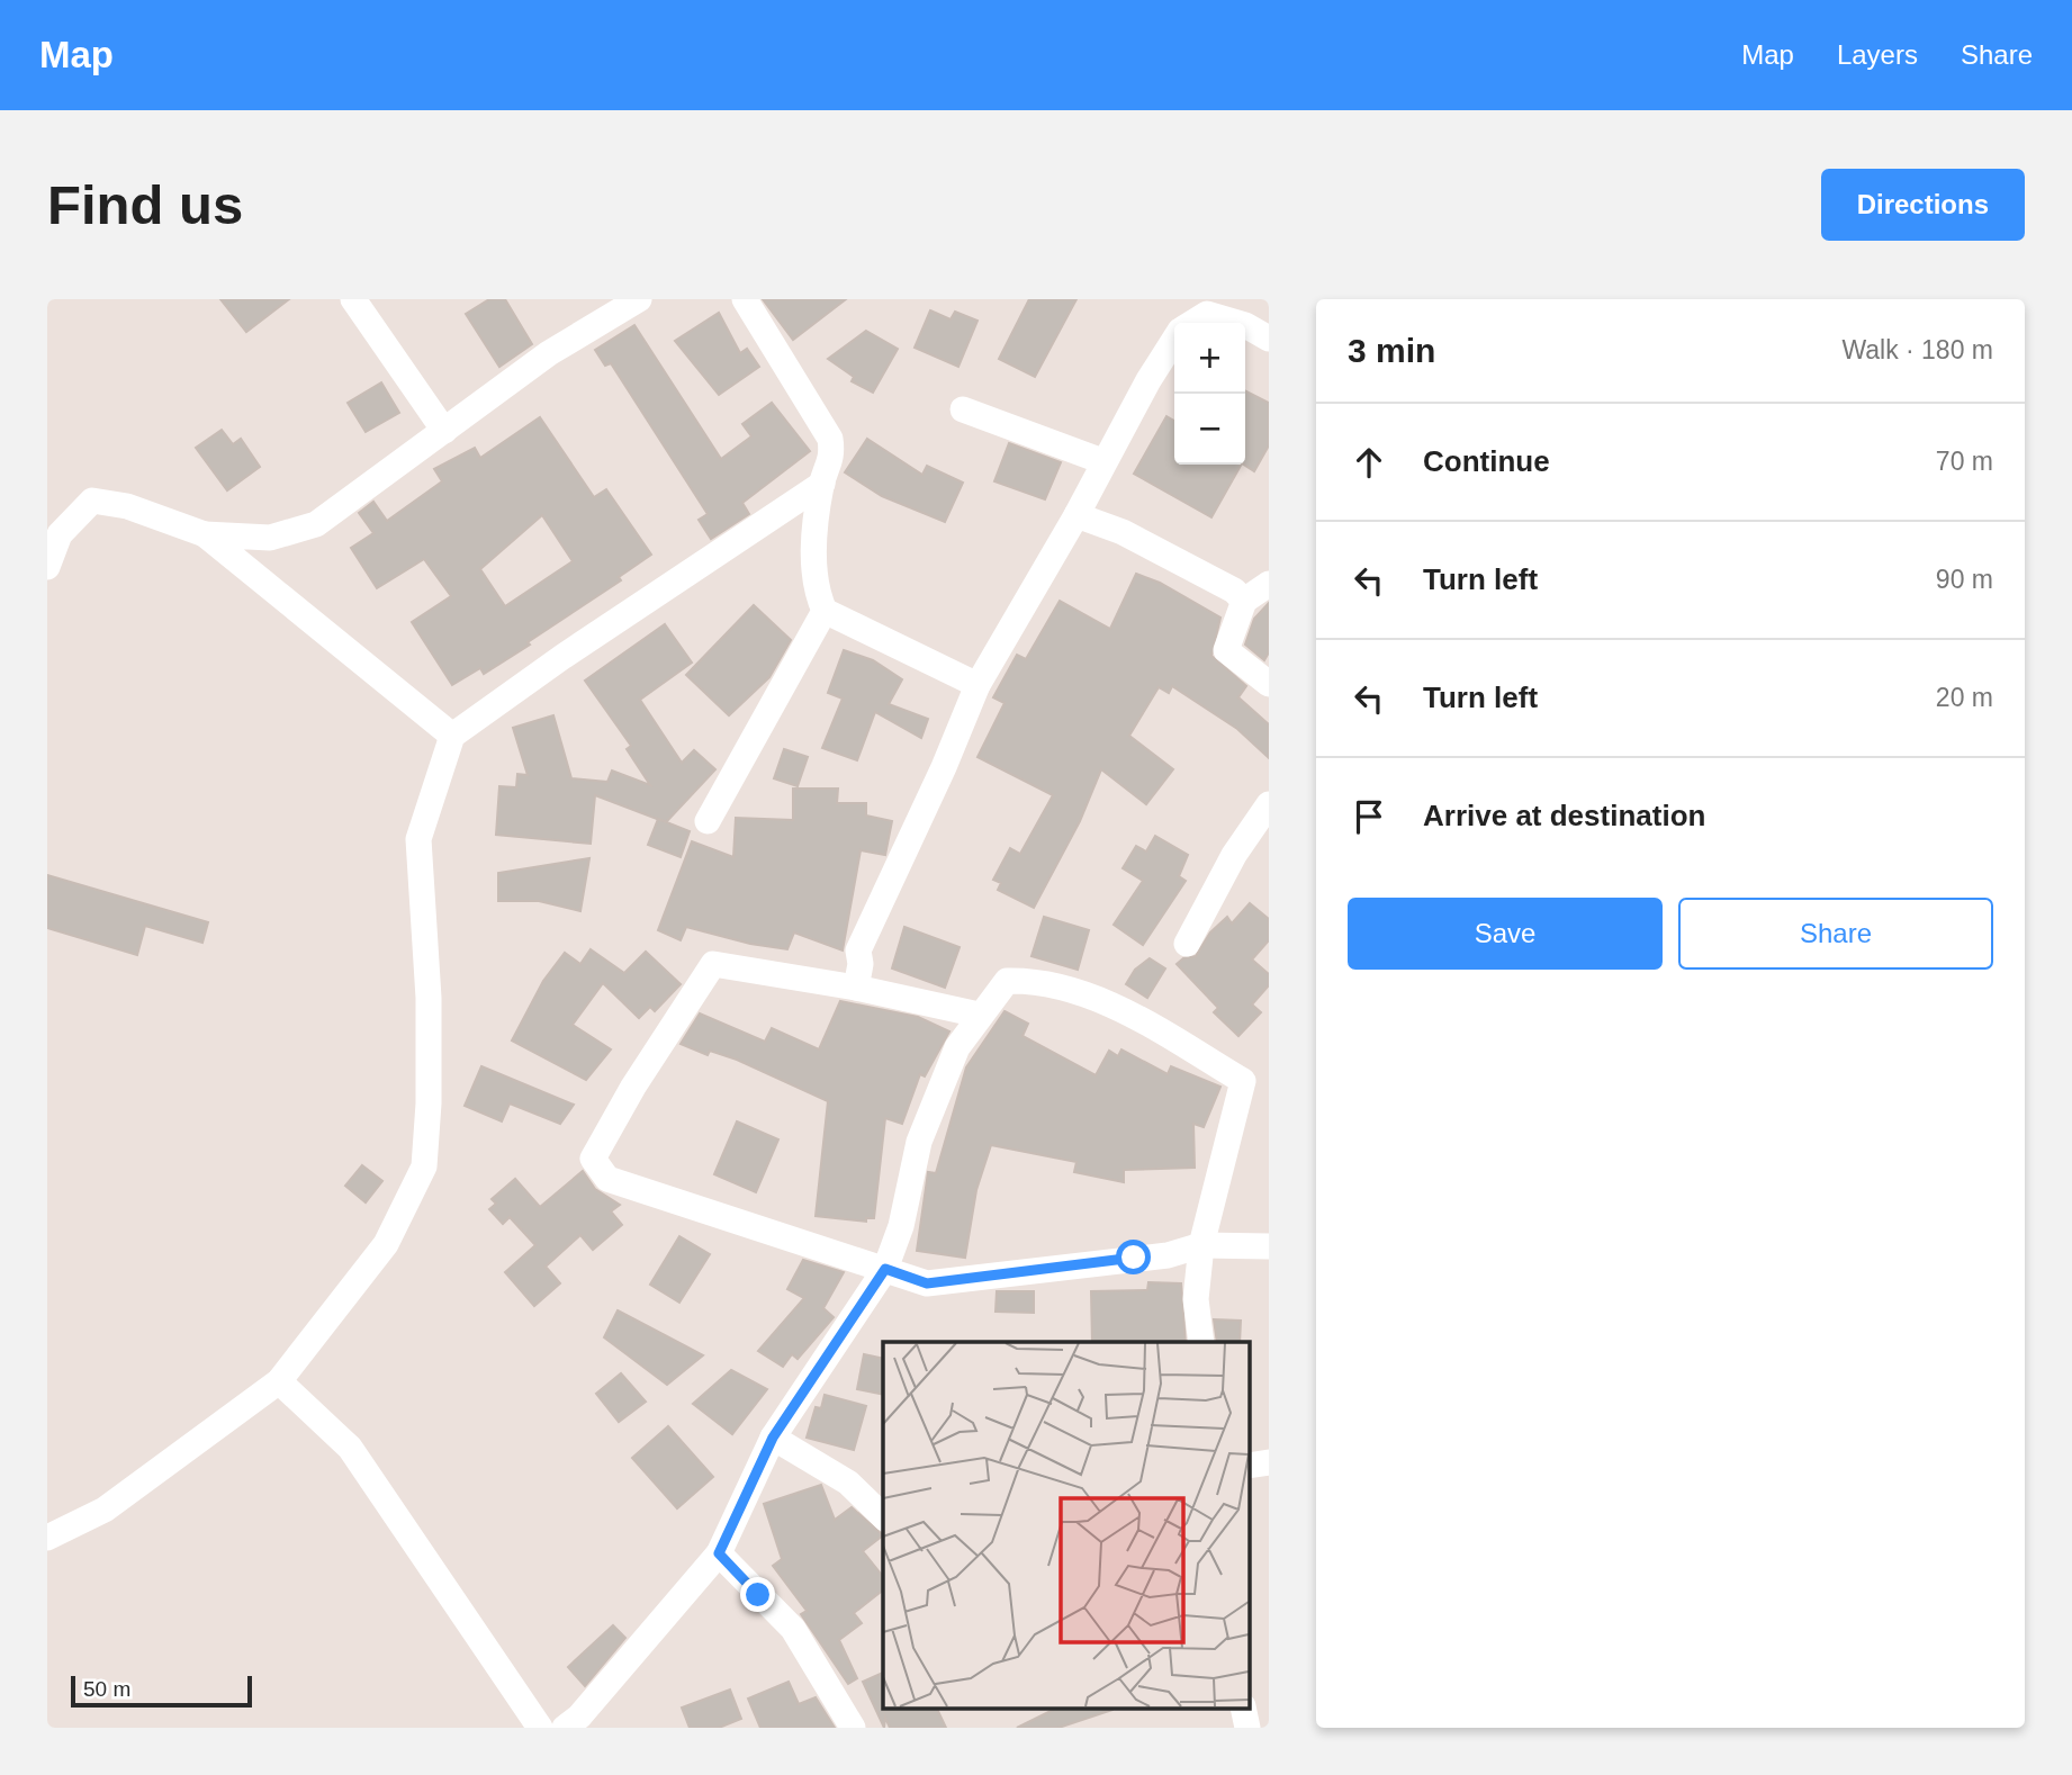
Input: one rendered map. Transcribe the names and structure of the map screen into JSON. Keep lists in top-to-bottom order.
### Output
{
  "scale_bar": "50 m",
  "page": {
    "header": "Map",
    "nav": ["Map", "Layers", "Share"],
    "buttons": [
      "Directions",
      ["Save", "Share"]
    ],
    "title": "Find us",
    "heading": ["3 min", "Walk · 180 m"],
    "map_buttons": ["+", "−"],
    "list": [
      ["Continue", "70 m"],
      ["Turn left", "90 m"],
      ["Turn left", "20 m"],
      "Arrive at destination"
    ],
    "scale": "50 m"
  }
}
